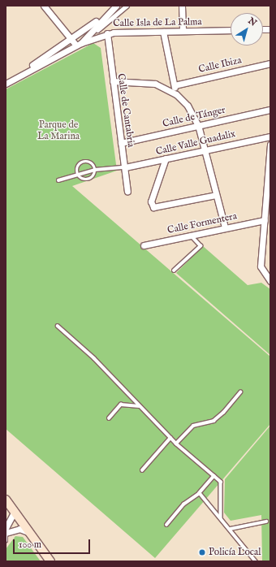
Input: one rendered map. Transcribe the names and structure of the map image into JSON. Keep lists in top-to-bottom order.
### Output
{
  "streets": {
    "street": [
      "Calle Isla de La Palma",
      "Calle Ibiza",
      "Calle de Cantabria",
      "Calle de Tánger",
      "Calle Valle Guadalix",
      "Calle Formentera"
    ]
  },
  "crossings": [
    ["Calle Isla de La Palma", "Calle de Cantabria"],
    ["Calle de Cantabria", "Calle de Tánger"],
    ["Calle de Cantabria", "Calle Valle Guadalix"]
  ],
  "parks": ["Parque de La Marina"],
  "places": ["Policía Local"],
  "scale_bar": "100 m",
  "north": "top right"
}
